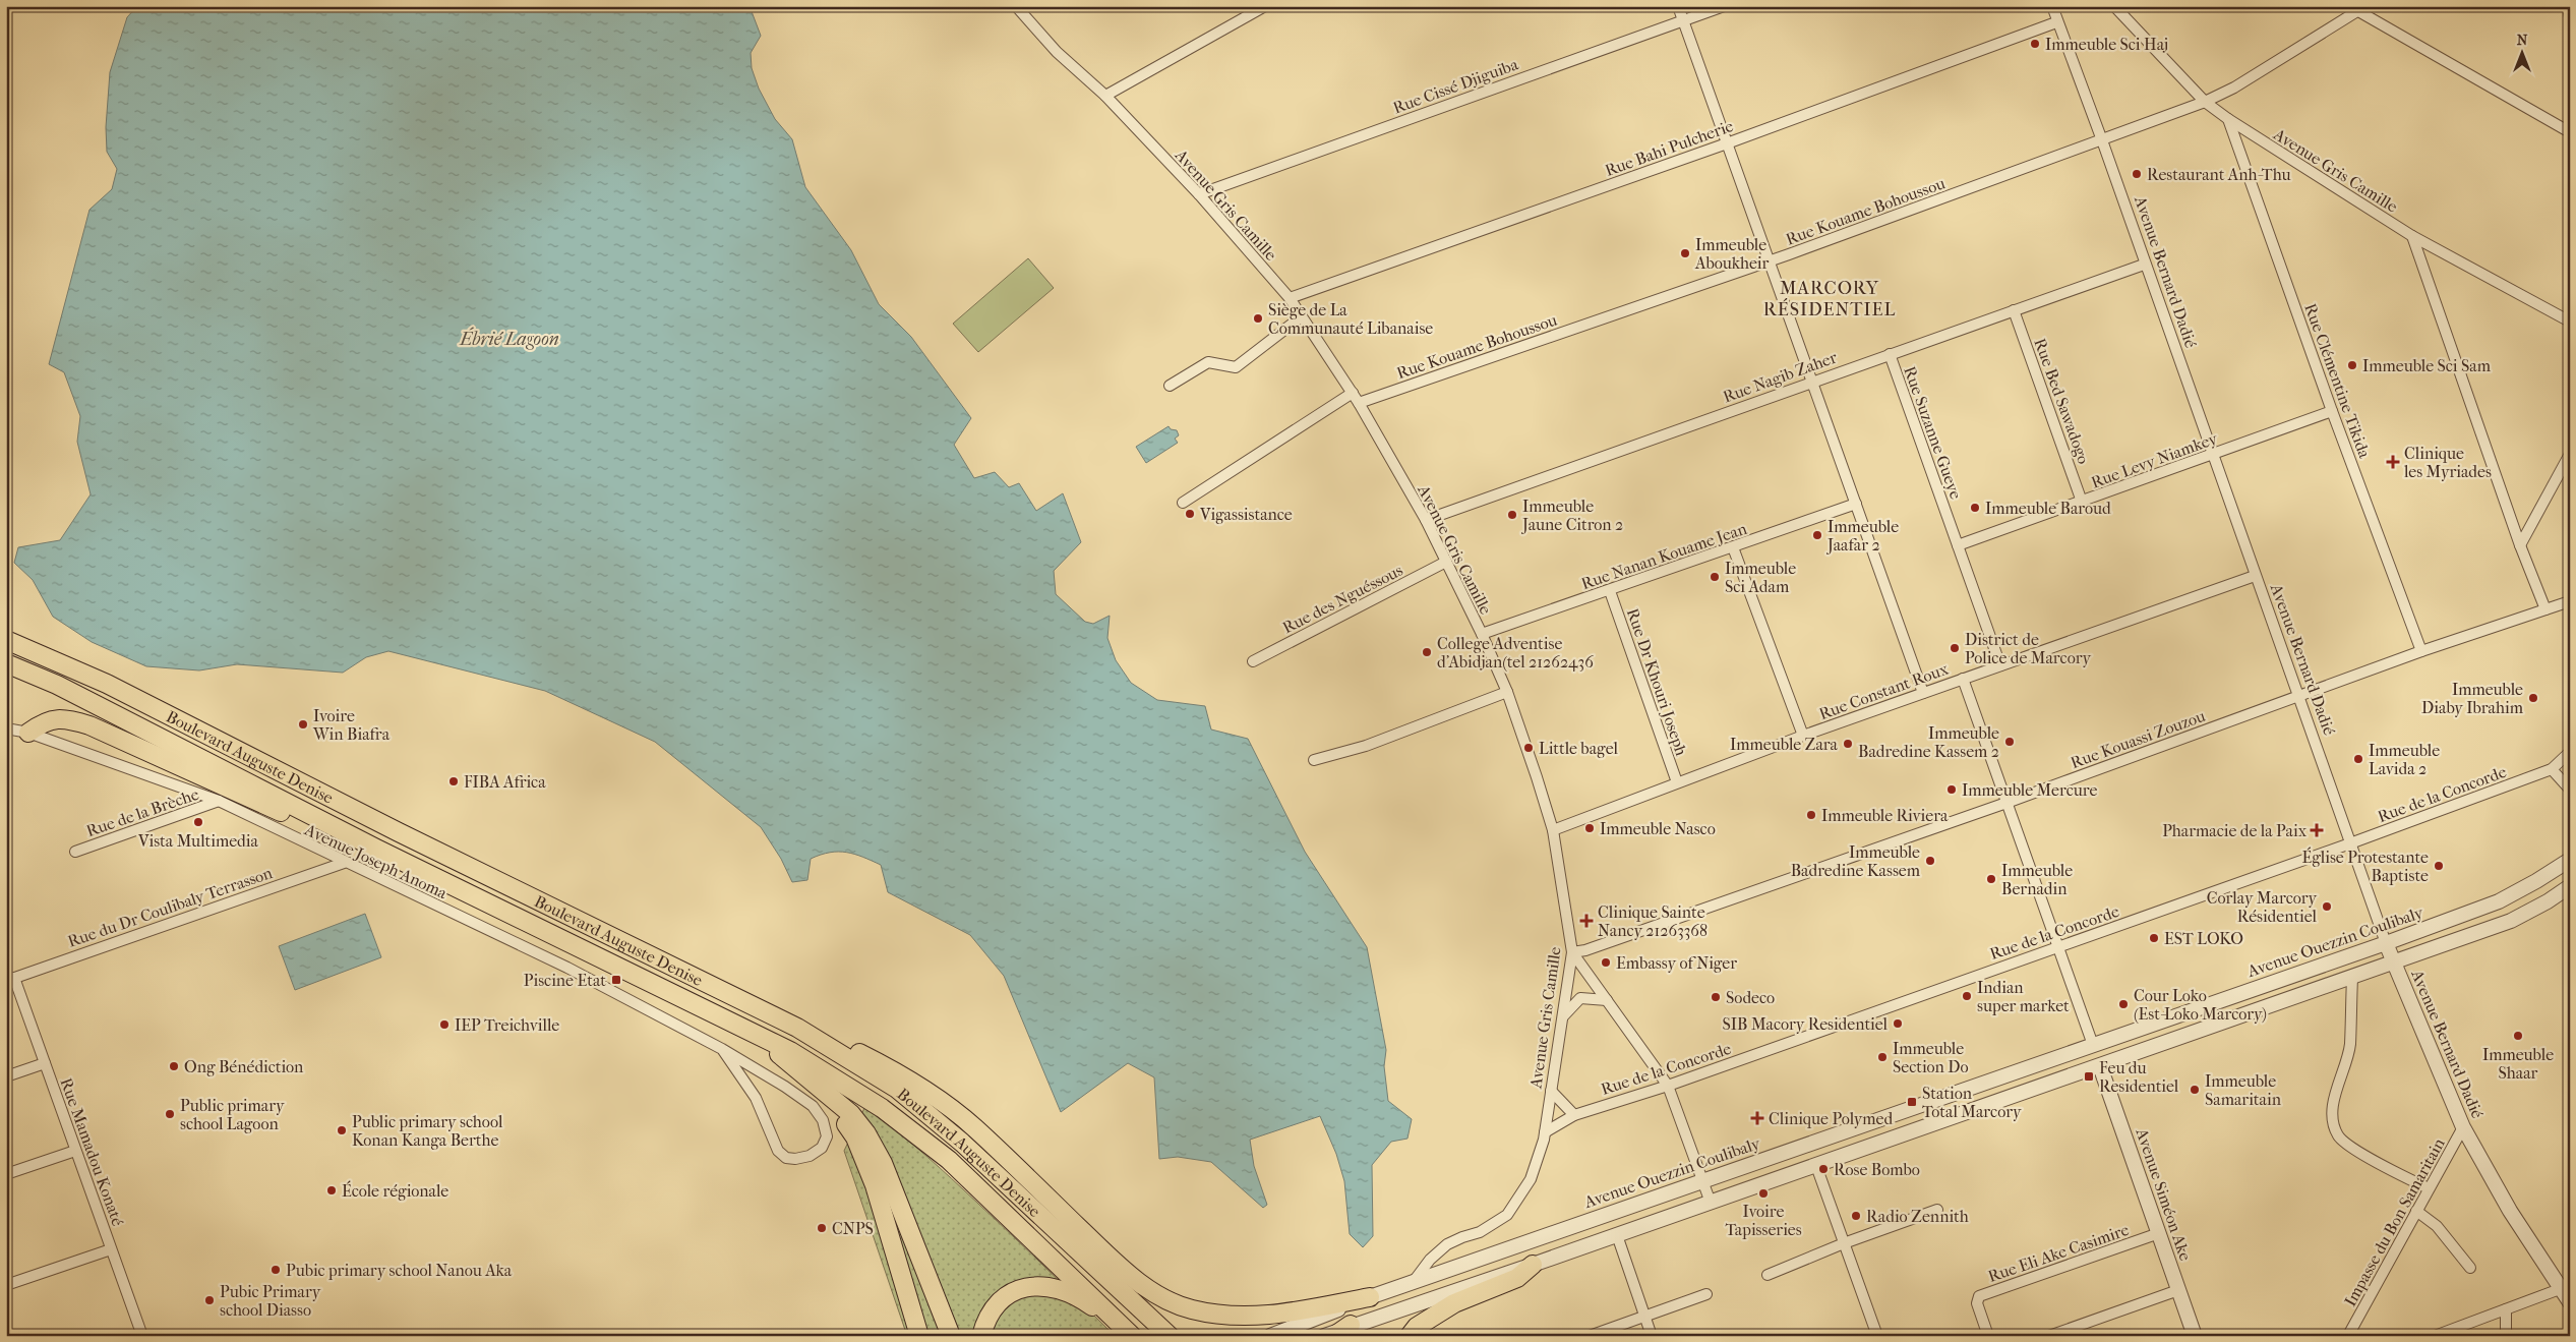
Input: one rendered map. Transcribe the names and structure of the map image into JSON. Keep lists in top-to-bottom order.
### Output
{
  "streets": {
    "highway": ["Boulevard Auguste Denise"],
    "street": [
      "Rue Cissé Djiguiba",
      "Rue Bahi Pulcherie",
      "Avenue Gris Camille",
      "Rue Kouame Bohoussou",
      "Avenue Bernard Dadié",
      "Rue Nagib Zaher",
      "Rue Clémentine Tikida",
      "Rue Bed Sawadogo",
      "Rue Suzanne Gueye",
      "Rue Levy Niamkey",
      "Rue Nanan Kouame Jean",
      "Rue des Nguéssous",
      "Rue Dr Khouri Joseph",
      "Rue Constant Roux",
      "Rue Kouassi Zouzou",
      "Rue de la Concorde",
      "Rue de la Brèche",
      "Avenue Joseph Anoma",
      "Rue du Dr Coulibaly Terrasson",
      "Avenue Ouezzin Coulibaly",
      "Rue Mamadou Konaté",
      "Avenue Siméon Ake",
      "Impasse du Bon Samaritain",
      "Rue Eli Ake Casimire"
    ]
  },
  "crossings": [
    ["Rue Cissé Djiguiba", "Avenue Gris Camille"],
    ["Rue Bahi Pulcherie", "Avenue Gris Camille"],
    ["Rue Bahi Pulcherie", "Avenue Bernard Dadié"],
    ["Avenue Gris Camille", "Rue Kouame Bohoussou"],
    ["Avenue Gris Camille", "Rue Nagib Zaher"],
    ["Avenue Gris Camille", "Rue Clémentine Tikida"],
    ["Avenue Gris Camille", "Rue Nanan Kouame Jean"],
    ["Avenue Gris Camille", "Rue des Nguéssous"],
    ["Avenue Gris Camille", "Rue Constant Roux"],
    ["Avenue Gris Camille", "Rue Kouassi Zouzou"],
    ["Avenue Gris Camille", "Rue de la Concorde"],
    ["Avenue Gris Camille", "Avenue Ouezzin Coulibaly"],
    ["Rue Kouame Bohoussou", "Avenue Bernard Dadié"],
    ["Avenue Bernard Dadié", "Rue Nagib Zaher"],
    ["Avenue Bernard Dadié", "Rue Levy Niamkey"],
    ["Avenue Bernard Dadié", "Rue Constant Roux"],
    ["Avenue Bernard Dadié", "Rue Kouassi Zouzou"],
    ["Avenue Bernard Dadié", "Rue de la Concorde"],
    ["Avenue Bernard Dadié", "Avenue Ouezzin Coulibaly"],
    ["Avenue Bernard Dadié", "Impasse du Bon Samaritain"],
    ["Rue Nagib Zaher", "Rue Bed Sawadogo"],
    ["Rue Nagib Zaher", "Rue Suzanne Gueye"],
    ["Rue Clémentine Tikida", "Rue Levy Niamkey"],
    ["Rue Clémentine Tikida", "Rue Kouassi Zouzou"],
    ["Rue Bed Sawadogo", "Rue Levy Niamkey"],
    ["Rue Suzanne Gueye", "Rue Levy Niamkey"],
    ["Rue Suzanne Gueye", "Rue Constant Roux"],
    ["Rue Nanan Kouame Jean", "Rue Dr Khouri Joseph"],
    ["Rue Dr Khouri Joseph", "Rue Constant Roux"],
    ["Rue de la Brèche", "Avenue Joseph Anoma"],
    ["Avenue Joseph Anoma", "Rue du Dr Coulibaly Terrasson"],
    ["Rue du Dr Coulibaly Terrasson", "Rue Mamadou Konaté"],
    ["Avenue Siméon Ake", "Rue Eli Ake Casimire"]
  ],
  "districts": ["MARCORY RÉSIDENTIEL"],
  "water": ["Ébrié Lagoon"],
  "places": {
    "other": [
      "Immeuble Sci Haj",
      "Restaurant Anh-Thu",
      "Immeuble Aboukheir",
      "Siège de La Communauté Libanaise",
      "Immeuble Sci Sam",
      "Immeuble Baroud",
      "Vigassistance",
      "Immeuble Jaune Citron 2",
      "Immeuble Jaafar 2",
      "Immeuble Sci Adam",
      "District de Police de Marcory",
      "College Adventise d'Abidjan(tel 21262436",
      "Immeuble Diaby Ibrahim",
      "Ivoire Win Biafra",
      "Immeuble Badredine Kassem 2",
      "Immeuble Zara",
      "Little bagel",
      "Immeuble Lavida 2",
      "FIBA Africa",
      "Immeuble Mercure",
      "Immeuble Riviera",
      "Vista Multimedia",
      "Immeuble Nasco",
      "Immeuble Badredine Kassem",
      "Église Protestante Baptiste",
      "Immeuble Bernadin",
      "Corlay Marcory Résidentiel",
      "EST LOKO",
      "Embassy of Niger",
      "Indian super market",
      "Sodeco",
      "Cour Loko (Est-Loko Marcory)",
      "SIB Macory Residentiel",
      "IEP Treichville",
      "Immeuble Shaar",
      "Immeuble Section Do",
      "Ong Bénédiction",
      "Immeuble Samaritain",
      "Public primary school Lagoon",
      "Public primary school Konan Kanga Berthe",
      "Rose Bombo",
      "École régionale",
      "Ivoire Tapisseries",
      "Radio Zennith",
      "CNPS",
      "Pubic primary school Nanou Aka",
      "Pubic Primary school Diasso"
    ],
    "health": [
      "Clinique les Myriades",
      "Pharmacie de la Paix",
      "Clinique Sainte Nancy 21263368",
      "Clinique Polymed"
    ],
    "transit": ["Piscine Etat", "Feu du Residentiel", "Station Total Marcory"]
  },
  "north": "top"
}
